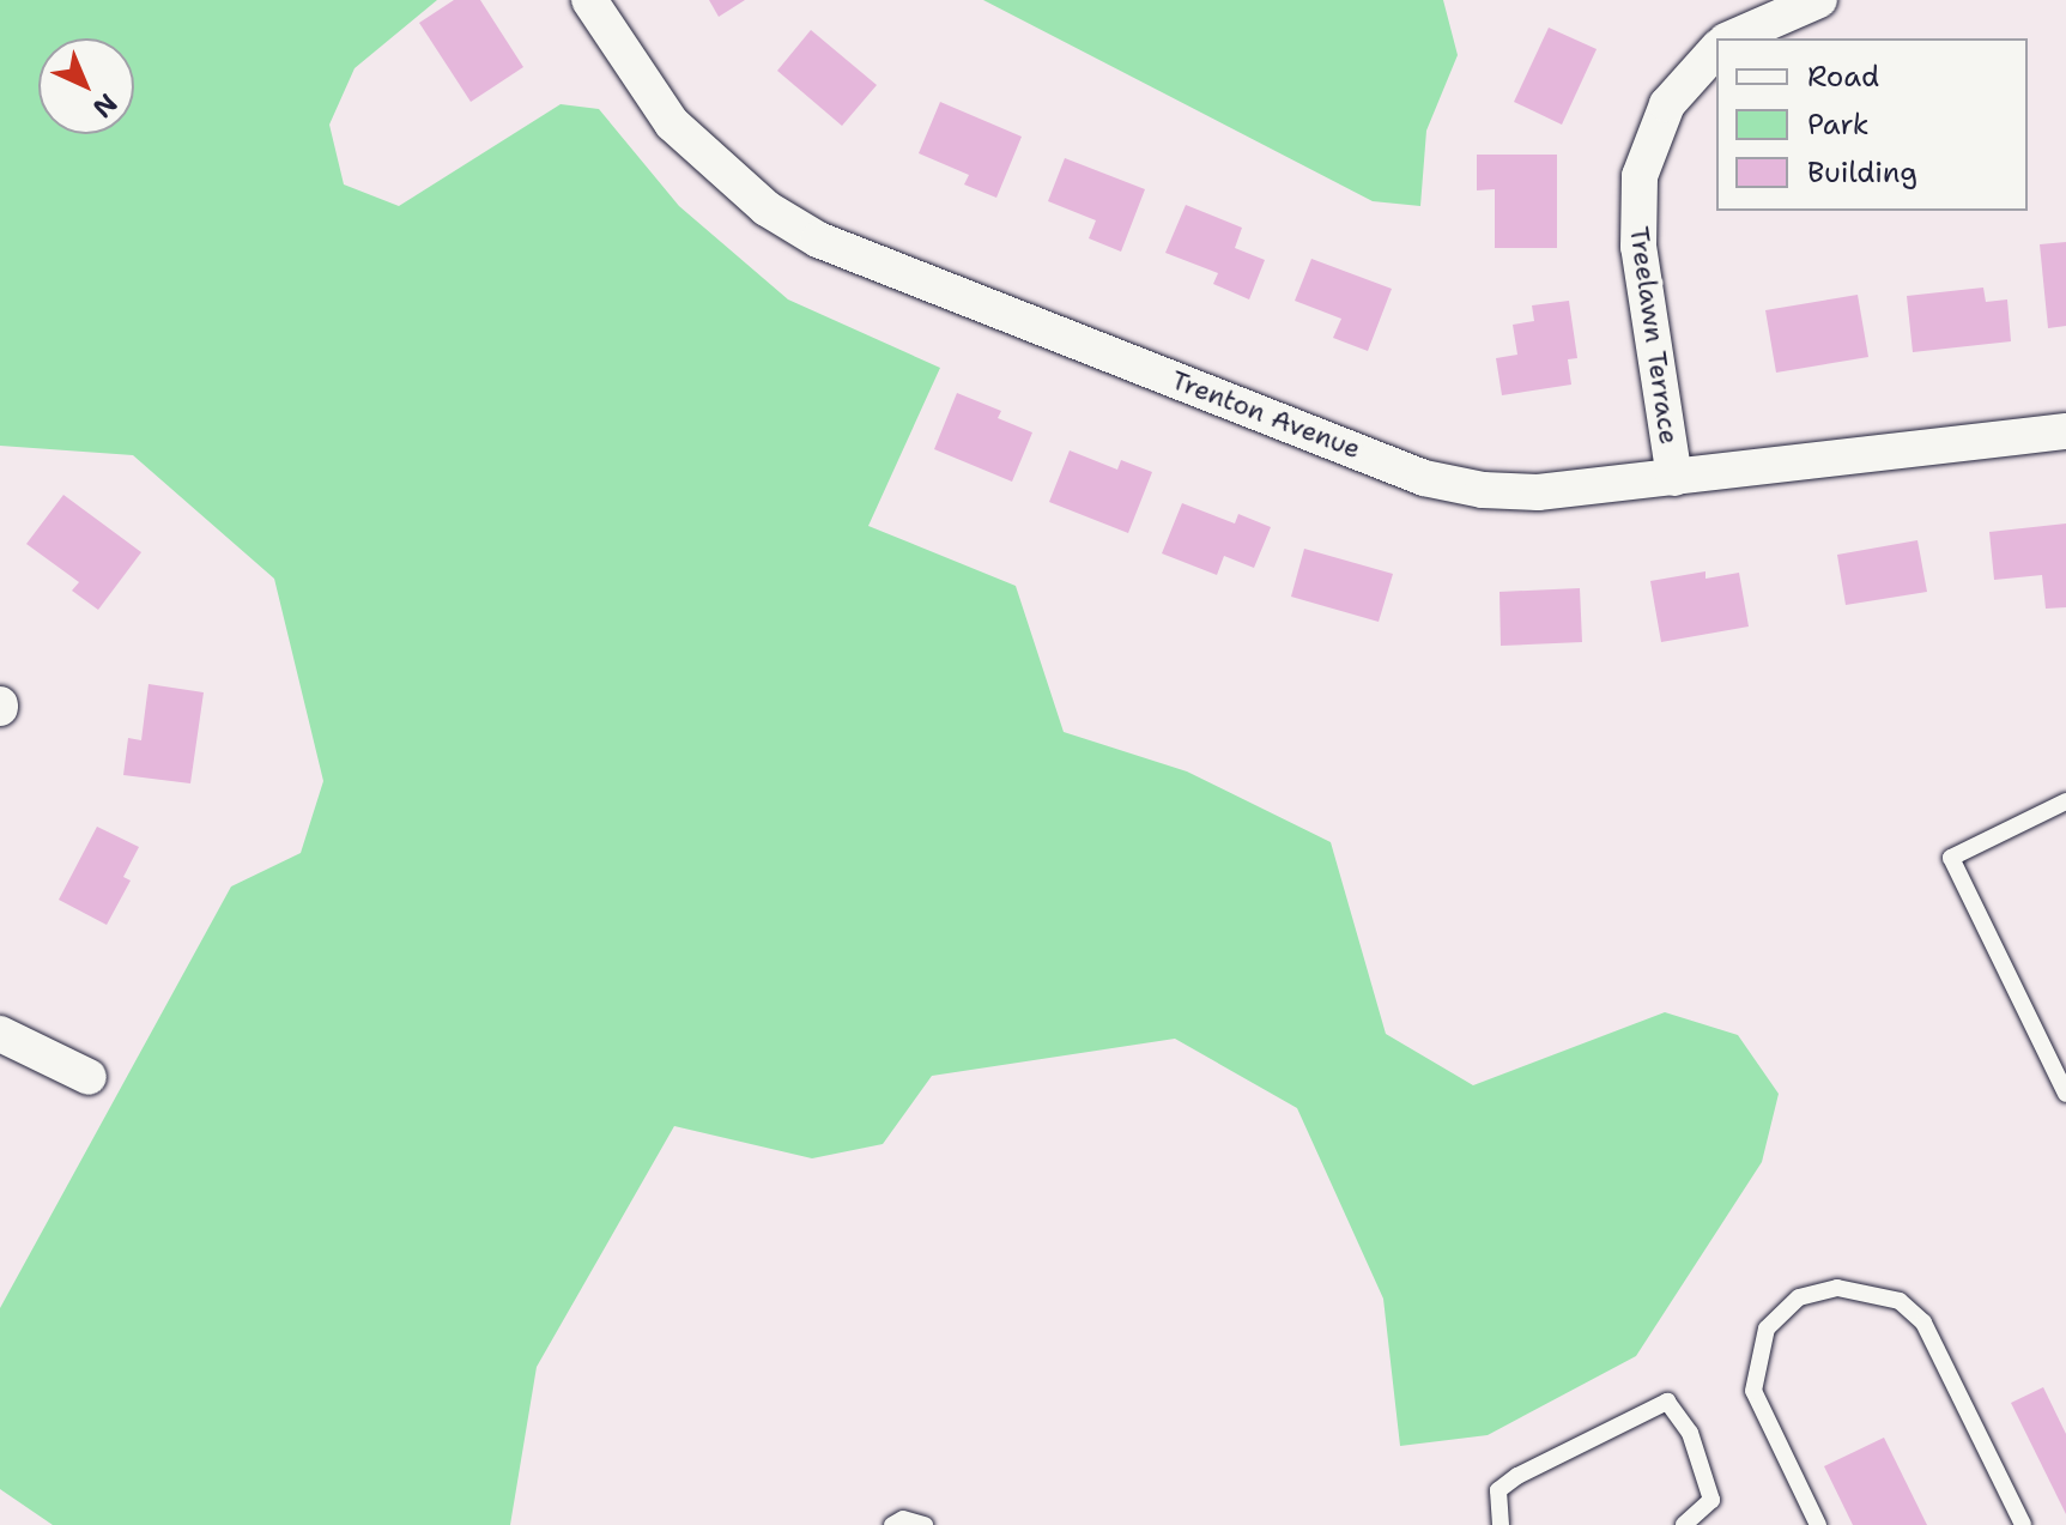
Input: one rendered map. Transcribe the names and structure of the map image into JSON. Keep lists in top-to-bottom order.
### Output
{
  "streets": {
    "street": ["Treelawn Terrace", "Trenton Avenue"]
  },
  "crossings": [
    ["Treelawn Terrace", "Trenton Avenue"]
  ],
  "legend": ["Road", "Park", "Building"],
  "north": "bottom right"
}
